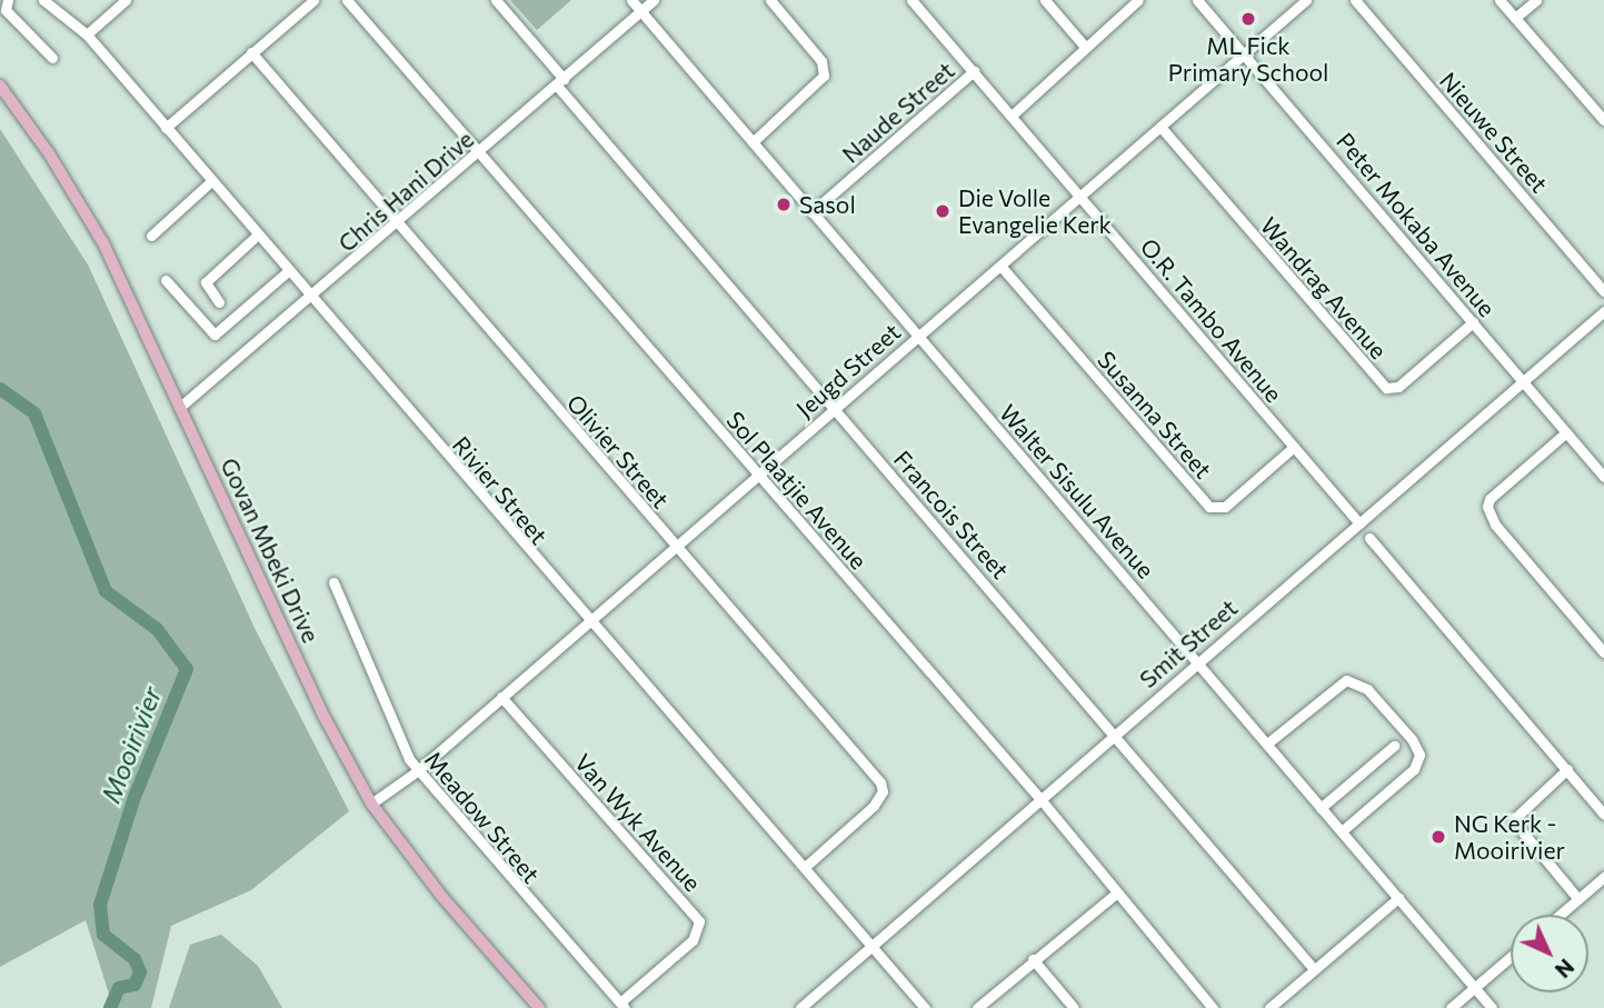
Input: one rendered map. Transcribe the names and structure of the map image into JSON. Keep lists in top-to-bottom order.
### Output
{
  "streets": {
    "main road": ["Govan Mbeki Drive"],
    "street": [
      "Naude Street",
      "Nieuwe Street",
      "Chris Hani Drive",
      "Peter Mokaba Avenue",
      "Wandrag Avenue",
      "O.R. Tambo Avenue",
      "Jeugd Street",
      "Susanna Street",
      "Olivier Street",
      "Rivier Street",
      "Sol Plaatjie Avenue",
      "Walter Sisulu Avenue",
      "Francois Street",
      "Smit Street",
      "Meadow Street",
      "Van Wyk Avenue"
    ]
  },
  "crossings": [
    ["Naude Street", "O.R. Tambo Avenue"],
    ["Naude Street", "Walter Sisulu Avenue"],
    ["Chris Hani Drive", "Olivier Street"],
    ["Chris Hani Drive", "Rivier Street"],
    ["Chris Hani Drive", "Sol Plaatjie Avenue"],
    ["Chris Hani Drive", "Walter Sisulu Avenue"],
    ["Chris Hani Drive", "Francois Street"],
    ["Chris Hani Drive", "Govan Mbeki Drive"],
    ["Peter Mokaba Avenue", "Wandrag Avenue"],
    ["Peter Mokaba Avenue", "Jeugd Street"],
    ["Peter Mokaba Avenue", "Smit Street"],
    ["Wandrag Avenue", "Jeugd Street"],
    ["O.R. Tambo Avenue", "Jeugd Street"],
    ["O.R. Tambo Avenue", "Susanna Street"],
    ["O.R. Tambo Avenue", "Smit Street"],
    ["Jeugd Street", "Susanna Street"],
    ["Jeugd Street", "Olivier Street"],
    ["Jeugd Street", "Rivier Street"],
    ["Jeugd Street", "Sol Plaatjie Avenue"],
    ["Jeugd Street", "Walter Sisulu Avenue"],
    ["Jeugd Street", "Francois Street"],
    ["Jeugd Street", "Govan Mbeki Drive"],
    ["Jeugd Street", "Meadow Street"],
    ["Jeugd Street", "Van Wyk Avenue"],
    ["Olivier Street", "Rivier Street"],
    ["Rivier Street", "Smit Street"],
    ["Sol Plaatjie Avenue", "Smit Street"],
    ["Walter Sisulu Avenue", "Smit Street"],
    ["Francois Street", "Smit Street"],
    ["Meadow Street", "Van Wyk Avenue"]
  ],
  "water": ["Mooirivier"],
  "places": [
    "ML Fick Primary School",
    "Sasol",
    "Die Volle Evangelie Kerk",
    "NG Kerk - Mooirivier"
  ],
  "north": "bottom right"
}
